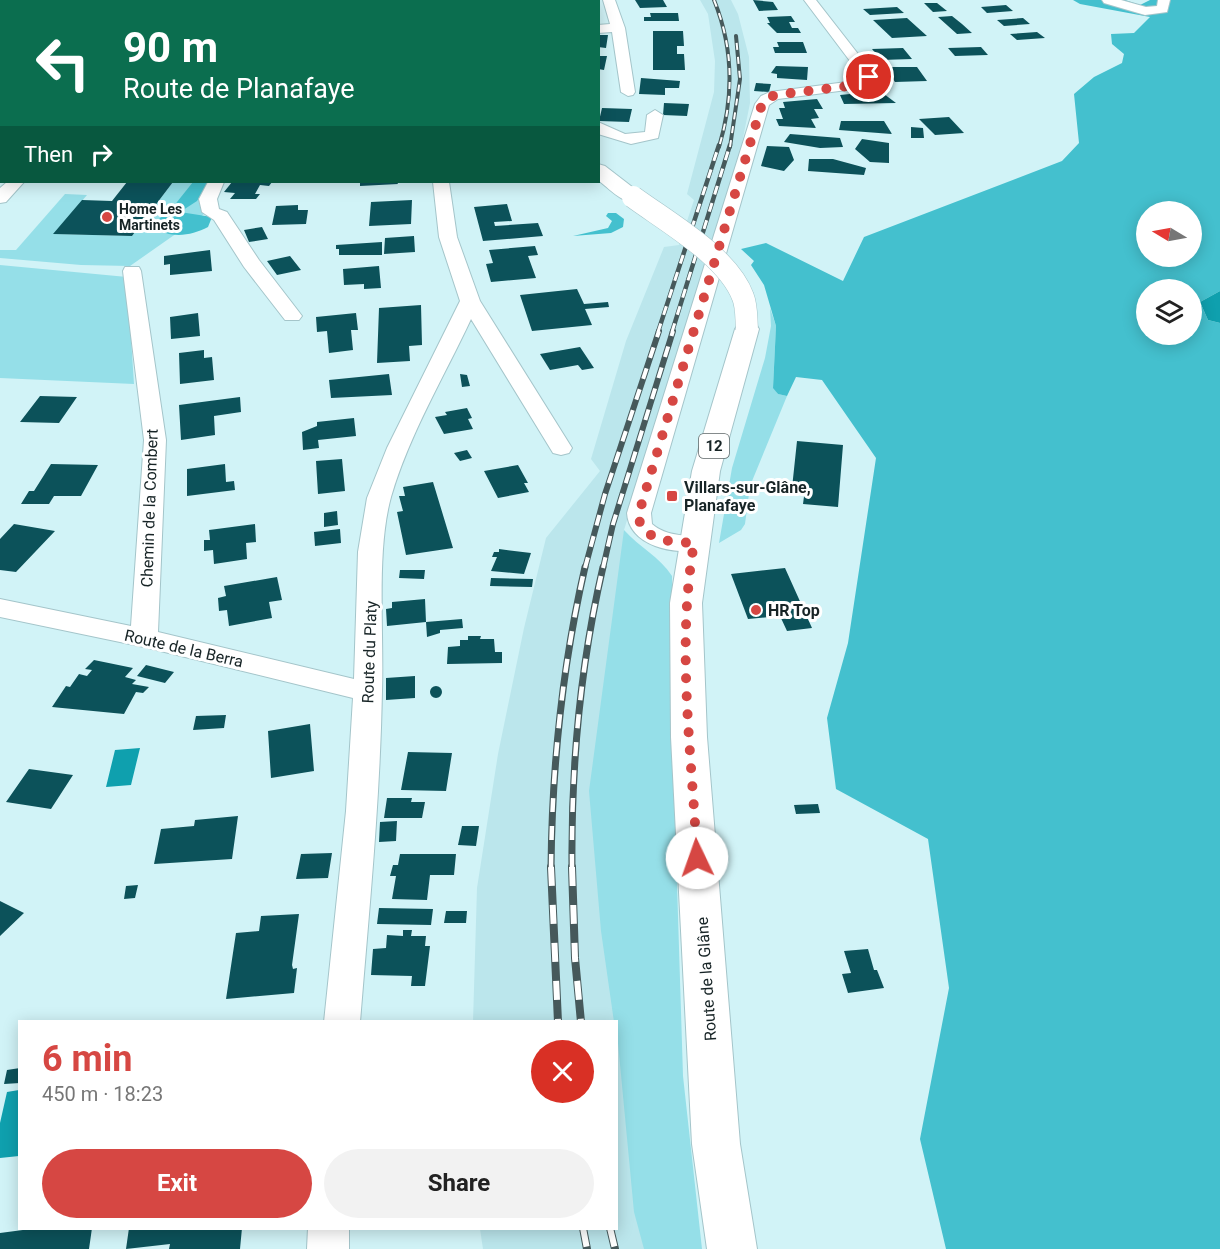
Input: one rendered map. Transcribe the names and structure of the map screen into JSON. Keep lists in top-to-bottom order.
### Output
{
  "streets": {
    "main road": ["12", "Route de la Glâne"],
    "street": ["Chemin de la Combert", "Route de la Berra", "Route du Platy"]
  },
  "crossings": [
    ["Chemin de la Combert", "Route de la Berra"],
    ["Route de la Berra", "Route du Platy"]
  ],
  "places": {
    "other": ["Home Les Martinets", "HR Top"],
    "transit": ["Villars-sur-Glâne, Planafaye"]
  },
  "north": "left",
  "page": {
    "turn": ["90 m", "Route de Planafaye"],
    "then": "Then",
    "heading": ["6 min", "450 m · 18:23"],
    "buttons": ["Exit", "Share"]
  }
}
